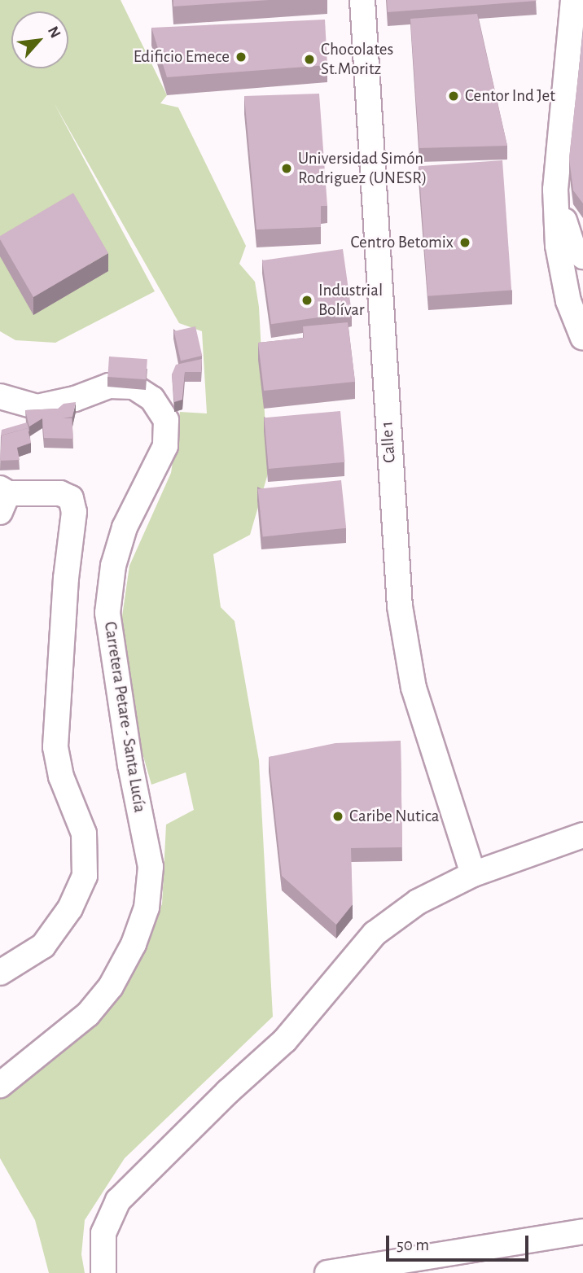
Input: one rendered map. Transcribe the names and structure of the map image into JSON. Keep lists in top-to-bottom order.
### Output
{
  "streets": {
    "street": ["Calle 1", "Carretera Petare - Santa Lucía"]
  },
  "places": [
    "Edificio Emece",
    "Chocolates St.Moritz",
    "Centor Ind Jet",
    "Universidad Simón Rodriguez (UNESR)",
    "Centro Betomix",
    "Industrial Bolívar",
    "Caribe Nutica"
  ],
  "scale_bar": "50 m",
  "north": "top right"
}
